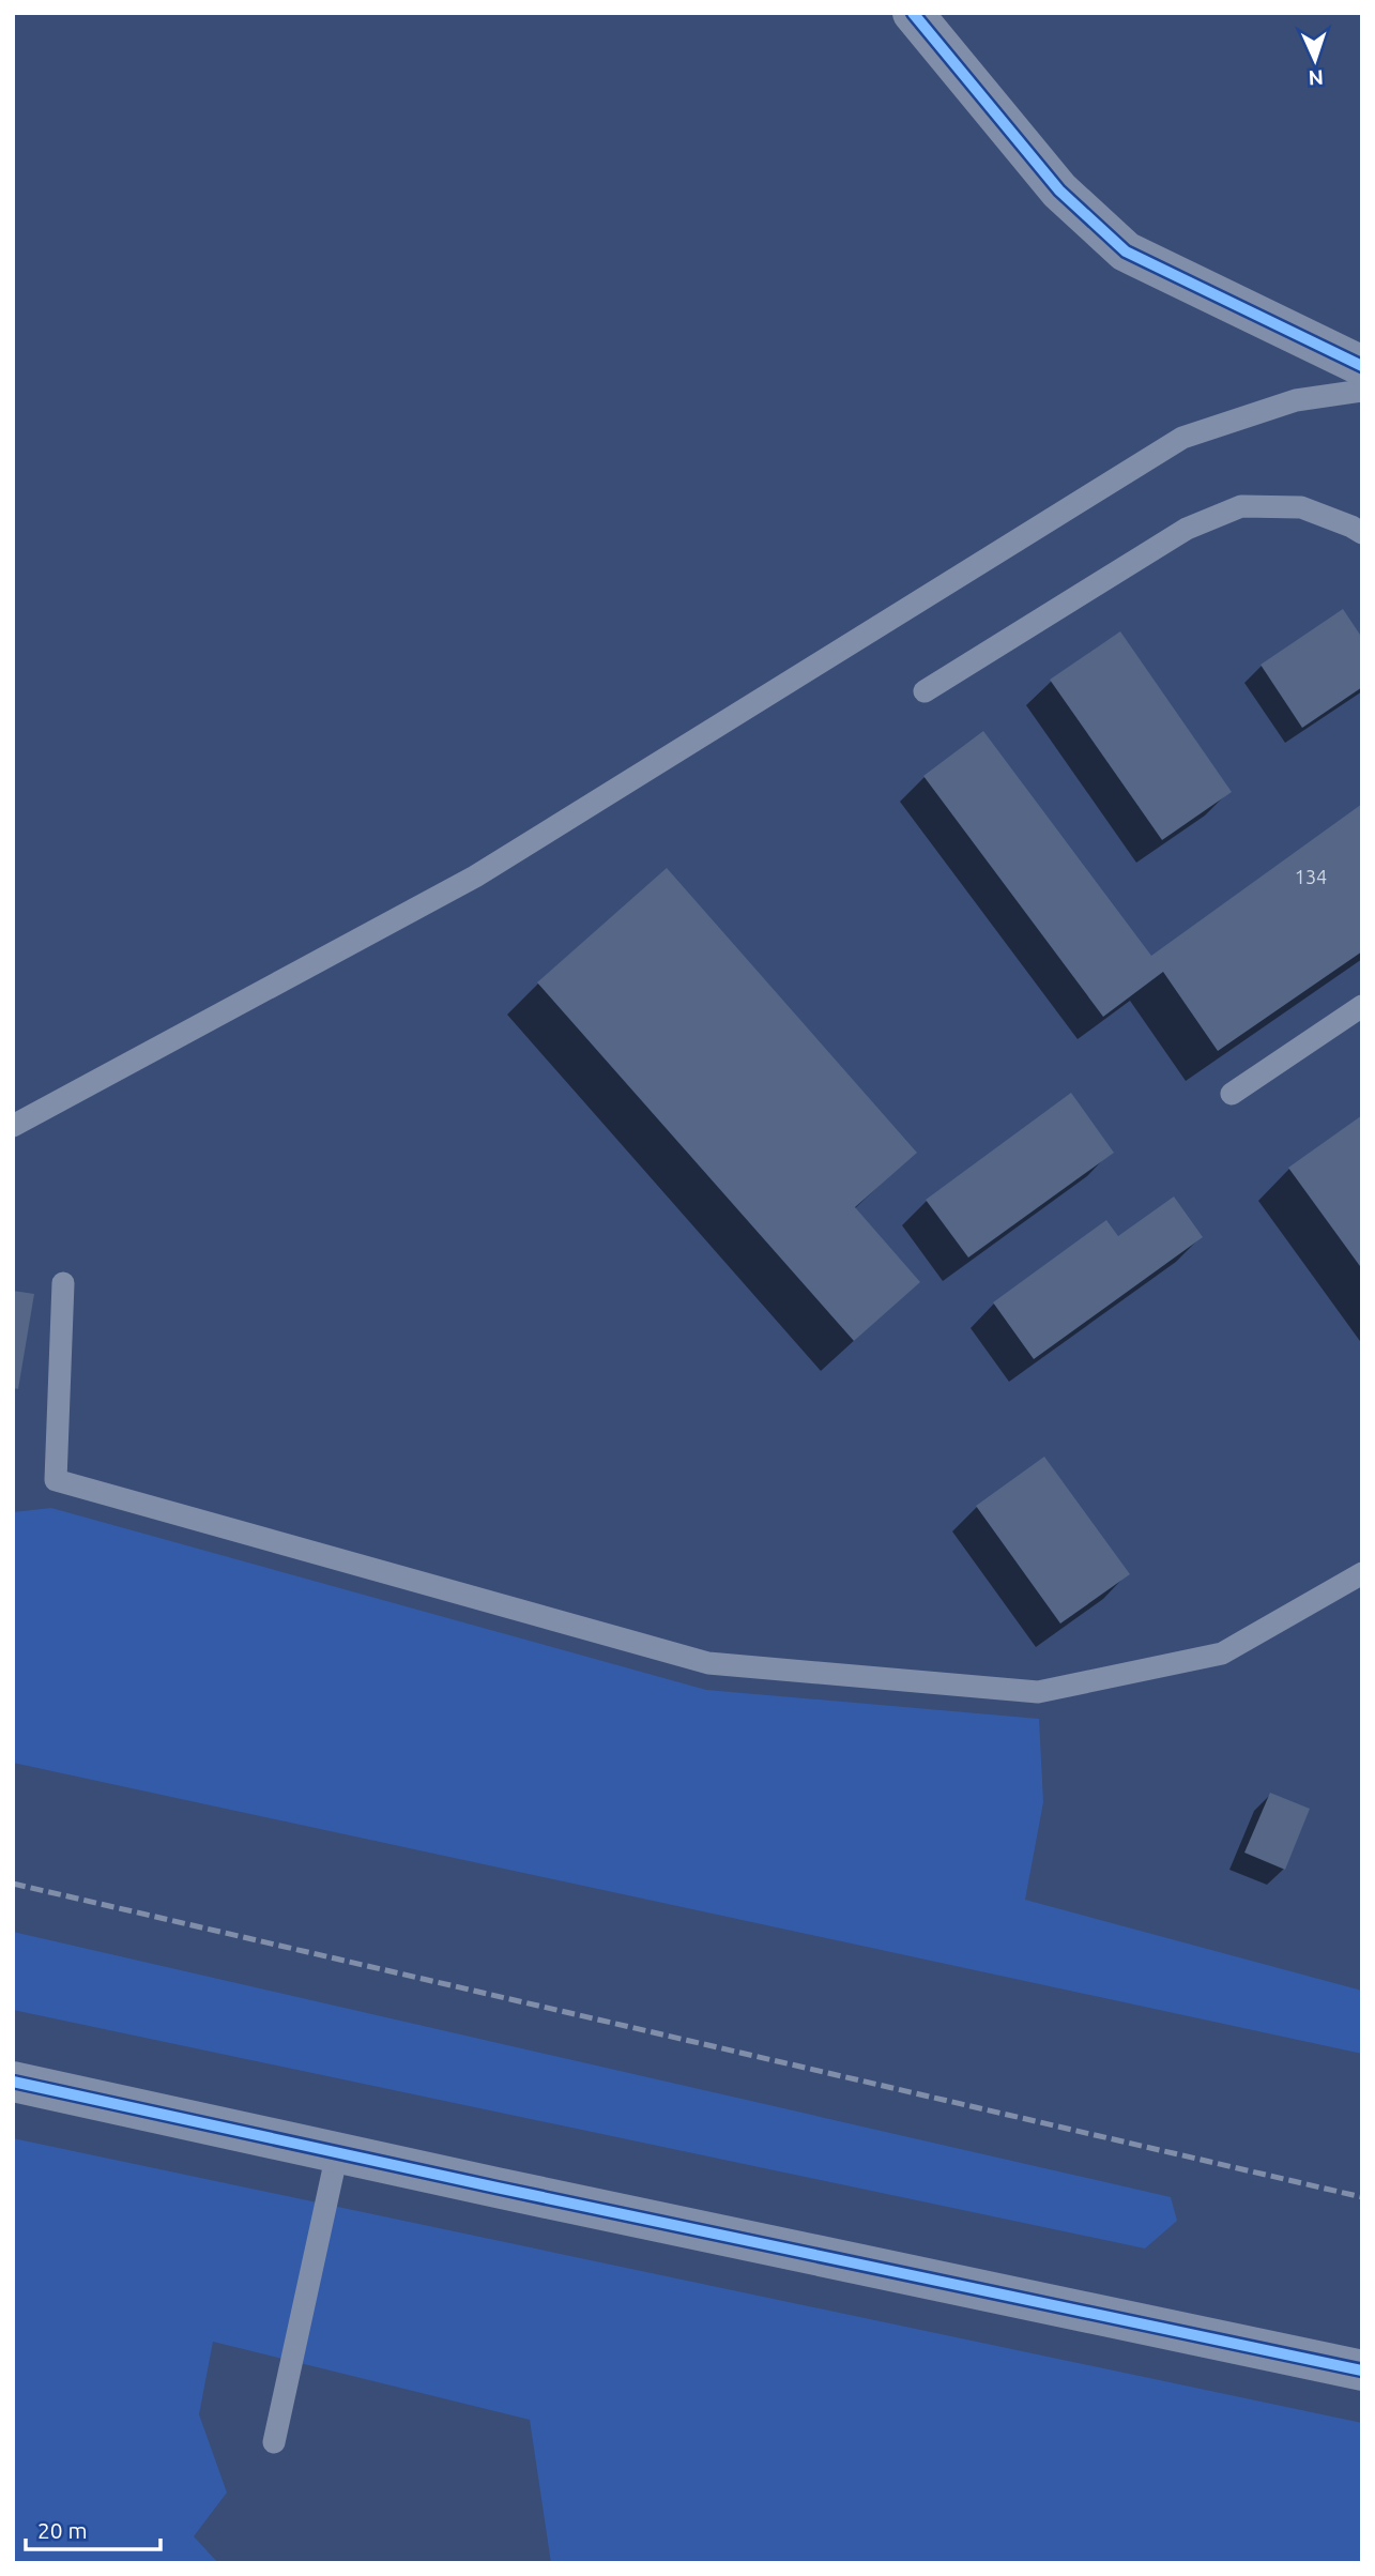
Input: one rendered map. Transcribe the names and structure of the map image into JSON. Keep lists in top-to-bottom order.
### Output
{
  "house_numbers": ["134"],
  "scale_bar": "20 m",
  "north": "bottom"
}
